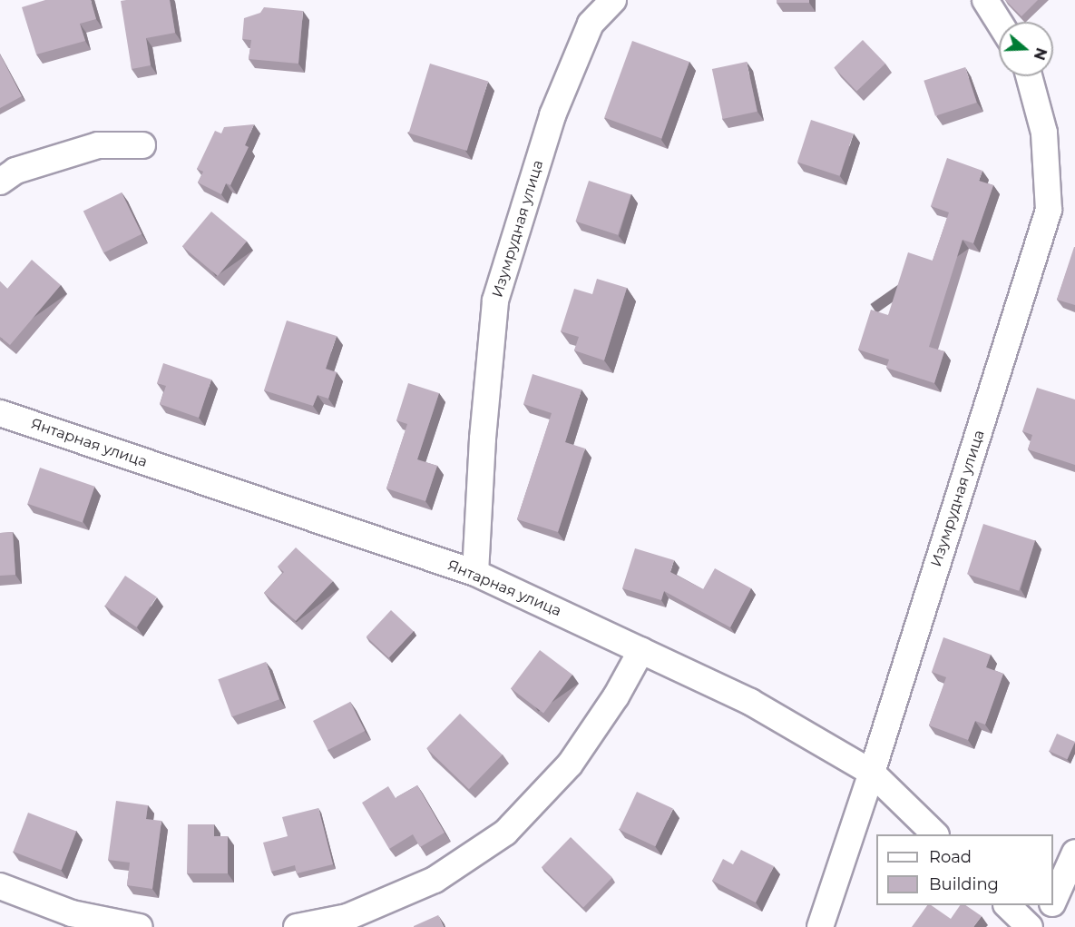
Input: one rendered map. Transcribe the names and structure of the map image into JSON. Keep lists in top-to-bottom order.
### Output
{
  "streets": {
    "street": ["Изумрудная улица", "Янтарная улица"]
  },
  "crossings": [
    ["Изумрудная улица", "Янтарная улица"]
  ],
  "legend": ["Road", "Building"],
  "north": "right"
}
